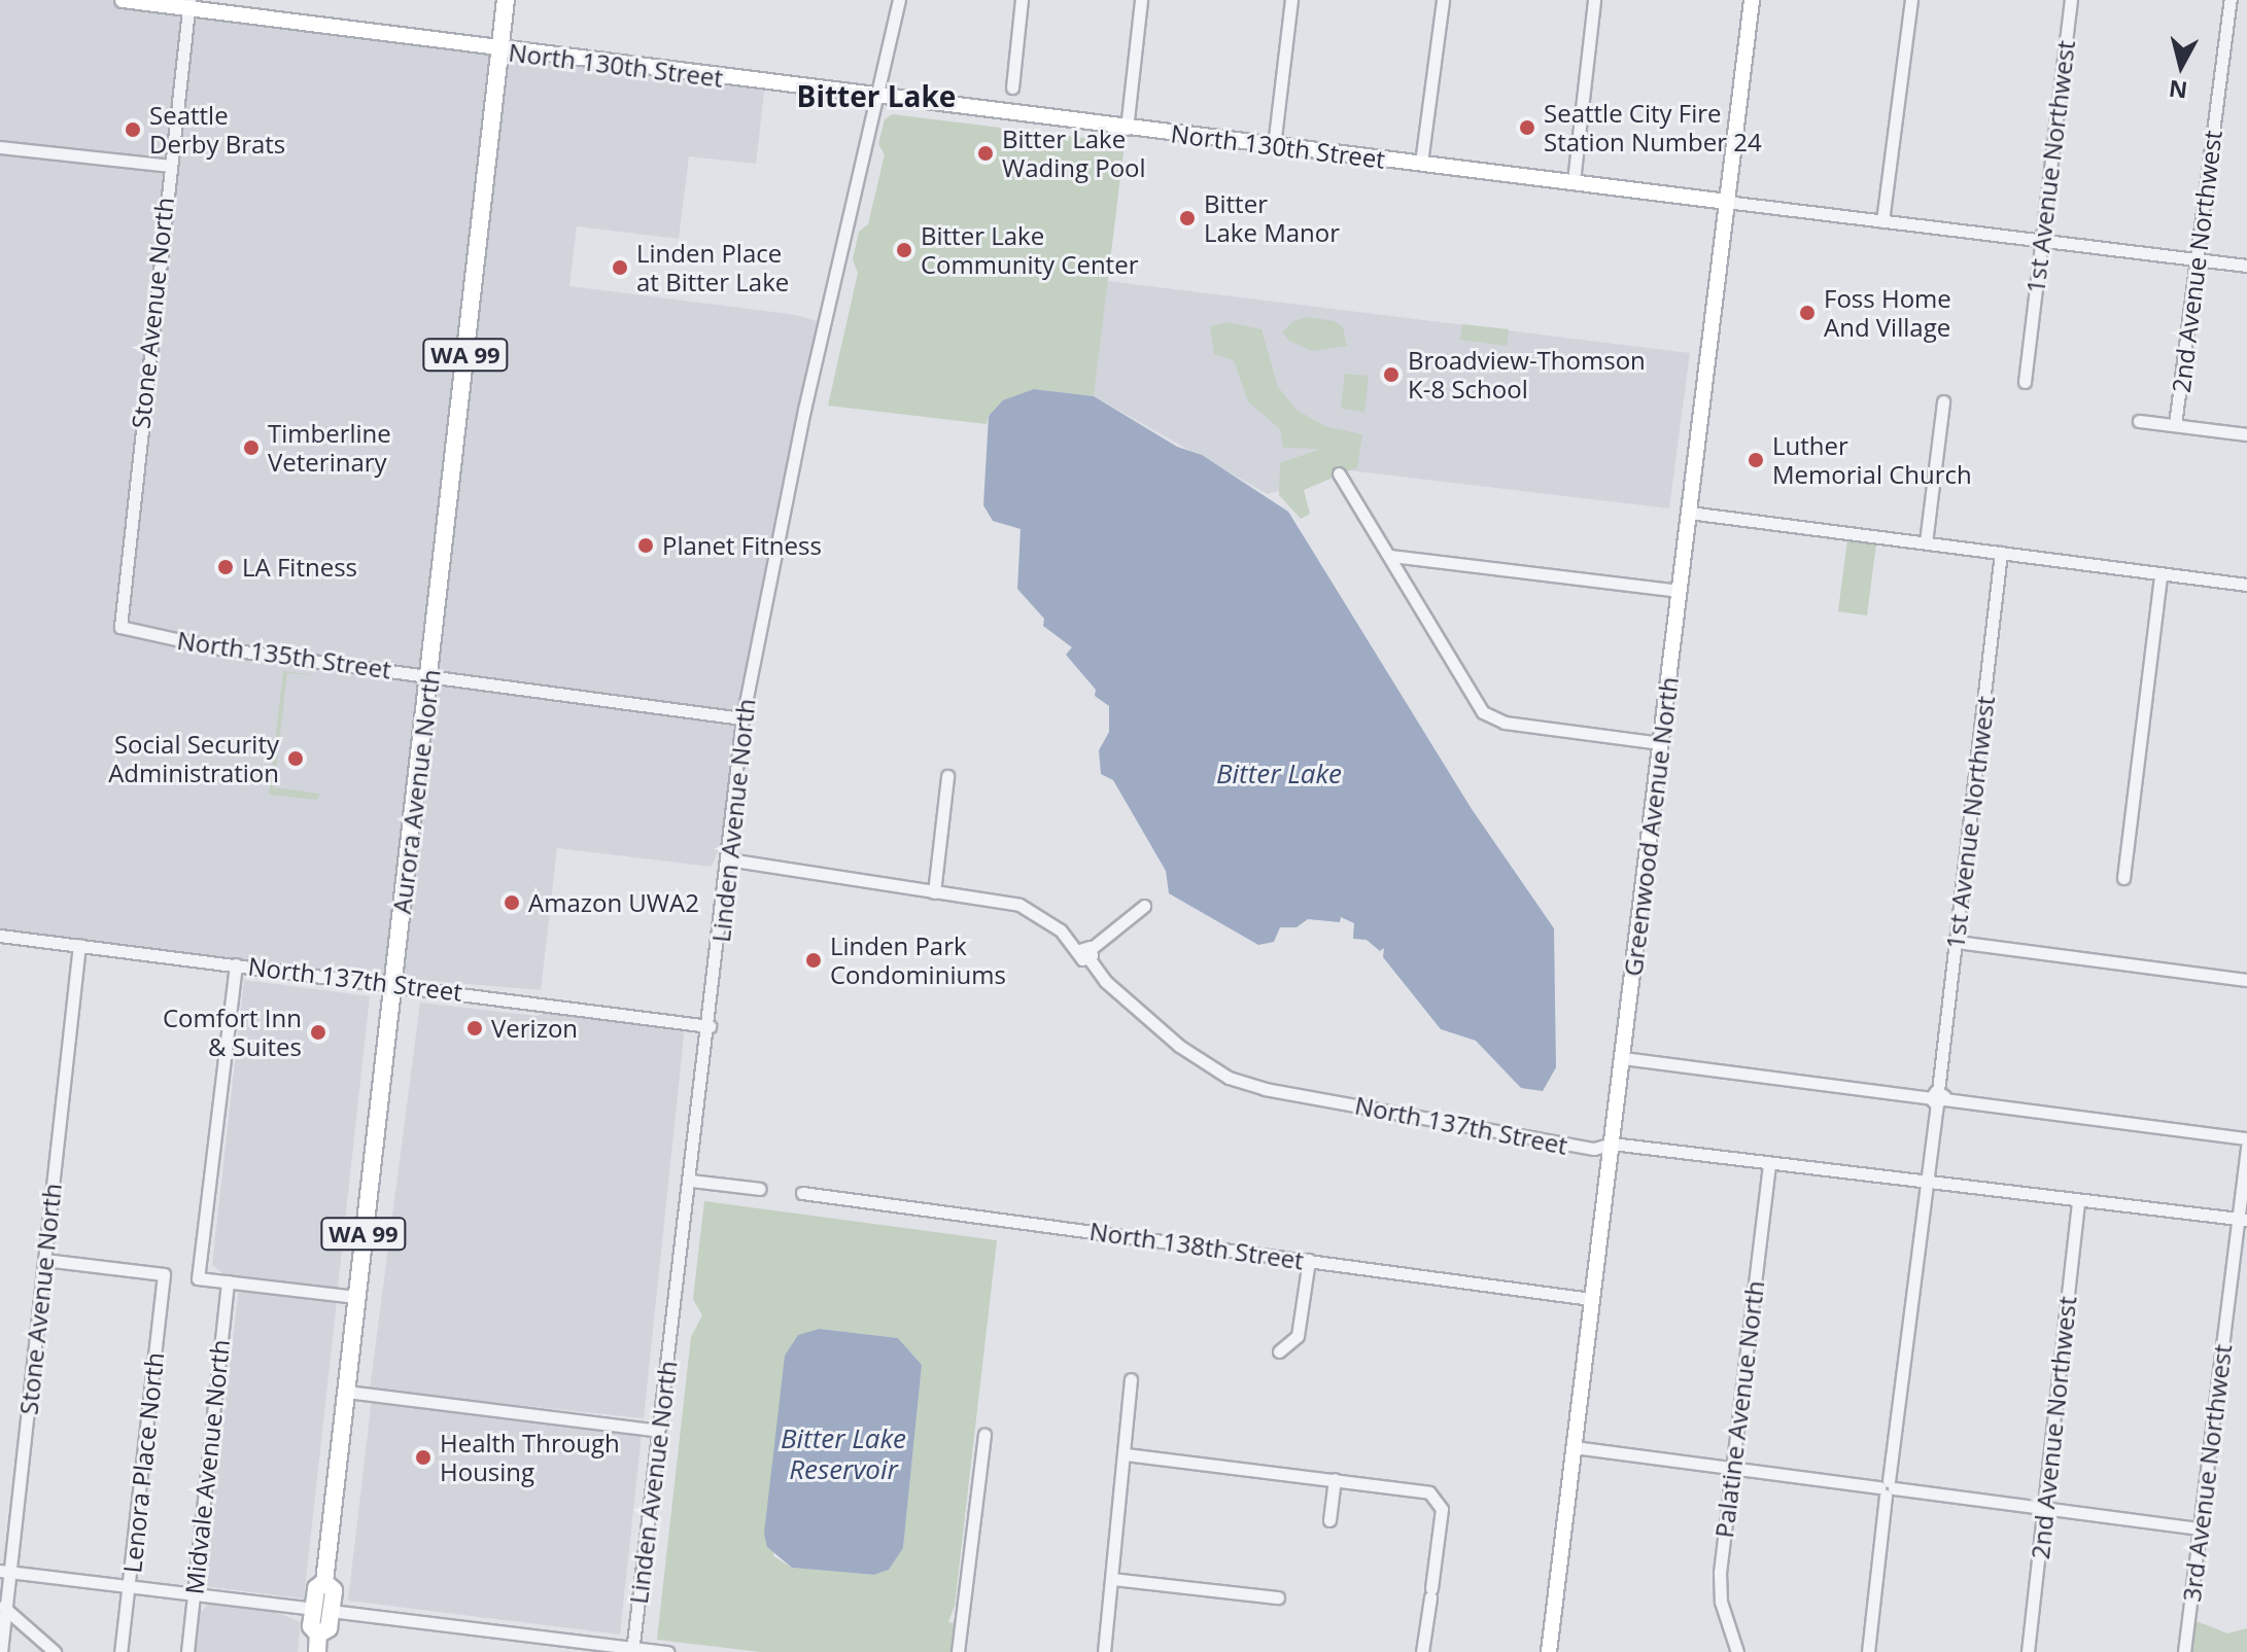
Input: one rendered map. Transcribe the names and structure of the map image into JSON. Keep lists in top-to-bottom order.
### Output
{
  "streets": {
    "highway": ["WA 99", "Aurora Avenue North"],
    "main road": ["North 130th Street", "Greenwood Avenue North"],
    "street": [
      "1st Avenue Northwest",
      "2nd Avenue Northwest",
      "Stone Avenue North",
      "North 135th Street",
      "Linden Avenue North",
      "North 137th Street",
      "North 138th Street",
      "Palatine Avenue North",
      "Lenora Place North",
      "Midvale Avenue North",
      "3rd Avenue Northwest"
    ]
  },
  "crossings": [
    ["North 130th Street", "1st Avenue Northwest"],
    ["North 130th Street", "2nd Avenue Northwest"],
    ["North 130th Street", "Stone Avenue North"],
    ["North 130th Street", "Aurora Avenue North"],
    ["North 130th Street", "Linden Avenue North"],
    ["North 130th Street", "Greenwood Avenue North"],
    ["1st Avenue Northwest", "North 137th Street"],
    ["2nd Avenue Northwest", "North 137th Street"],
    ["Stone Avenue North", "North 135th Street"],
    ["Stone Avenue North", "North 137th Street"],
    ["Stone Avenue North", "Lenora Place North"],
    ["North 135th Street", "Aurora Avenue North"],
    ["North 135th Street", "Linden Avenue North"],
    ["Aurora Avenue North", "North 137th Street"],
    ["Linden Avenue North", "North 137th Street"],
    ["Greenwood Avenue North", "North 137th Street"],
    ["Greenwood Avenue North", "North 138th Street"],
    ["North 137th Street", "Palatine Avenue North"],
    ["North 137th Street", "3rd Avenue Northwest"]
  ],
  "districts": ["Bitter Lake"],
  "water": ["Bitter Lake", "Bitter Lake Reservoir"],
  "places": [
    "Seattle City Fire Station Number 24",
    "Seattle Derby Brats",
    "Bitter Lake Wading Pool",
    "Bitter Lake Manor",
    "Bitter Lake Community Center",
    "Linden Place at Bitter Lake",
    "Foss Home And Village",
    "Broadview-Thomson K-8 School",
    "Timberline Veterinary",
    "Luther Memorial Church",
    "Planet Fitness",
    "LA Fitness",
    "Social Security Administration",
    "Amazon UWA2",
    "Linden Park Condominiums",
    "Verizon",
    "Comfort Inn & Suites",
    "Health Through Housing"
  ],
  "north": "bottom"
}
